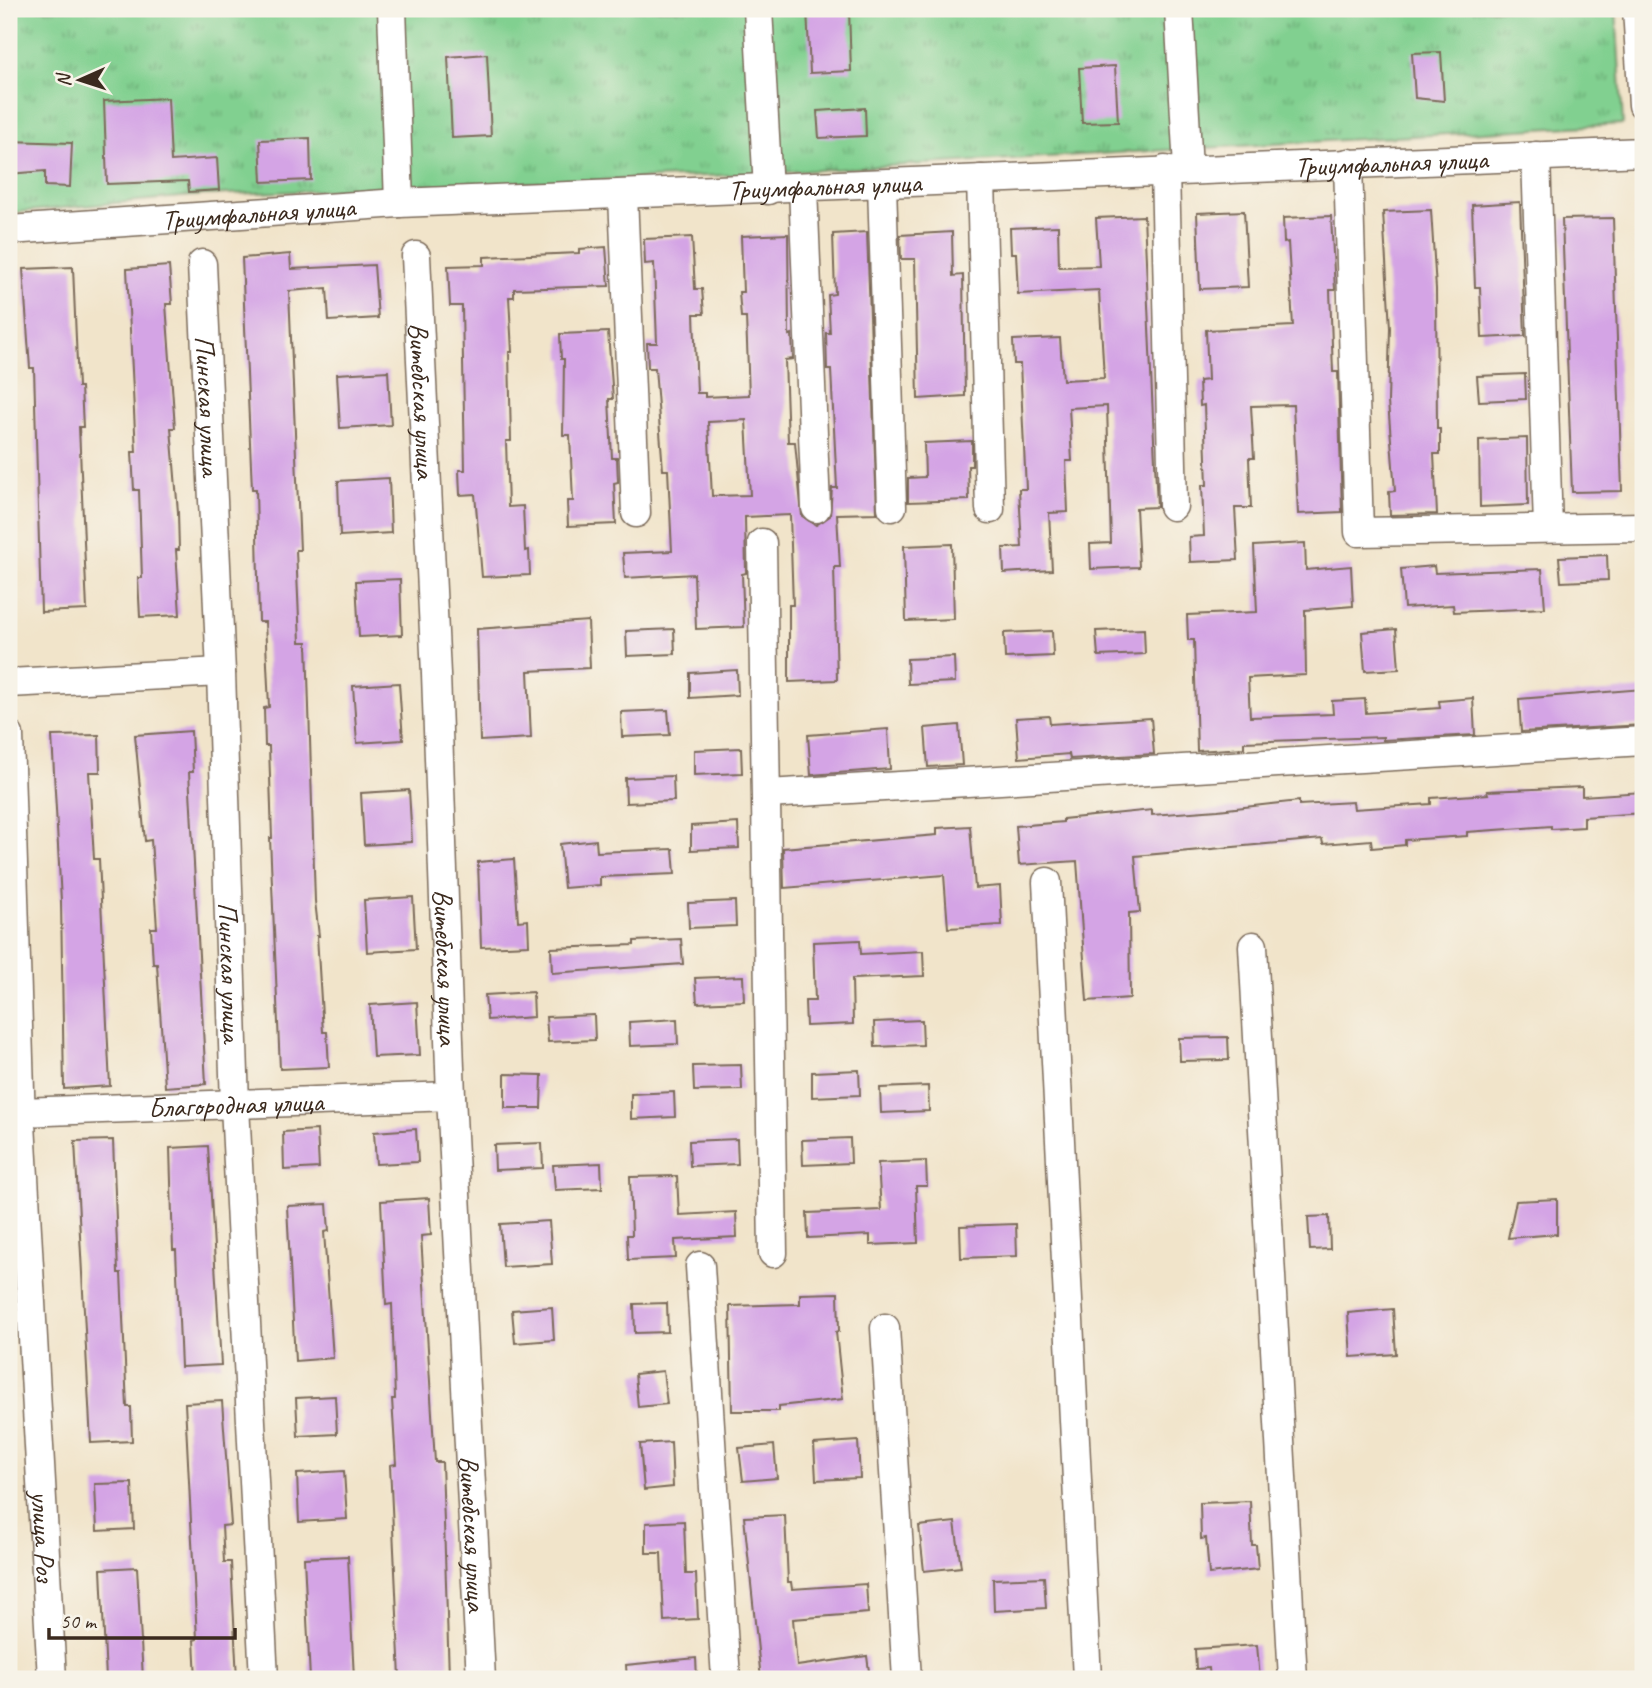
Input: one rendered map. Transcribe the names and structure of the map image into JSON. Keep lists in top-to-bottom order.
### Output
{
  "streets": {
    "street": [
      "Триумфальная улица",
      "Витебская улица",
      "Пинская улица",
      "Благородная улица",
      "улица Роз"
    ]
  },
  "crossings": [
    ["Витебская улица", "Благородная улица"],
    ["Пинская улица", "Благородная улица"],
    ["Благородная улица", "улица Роз"]
  ],
  "scale_bar": "50 m",
  "north": "left"
}
